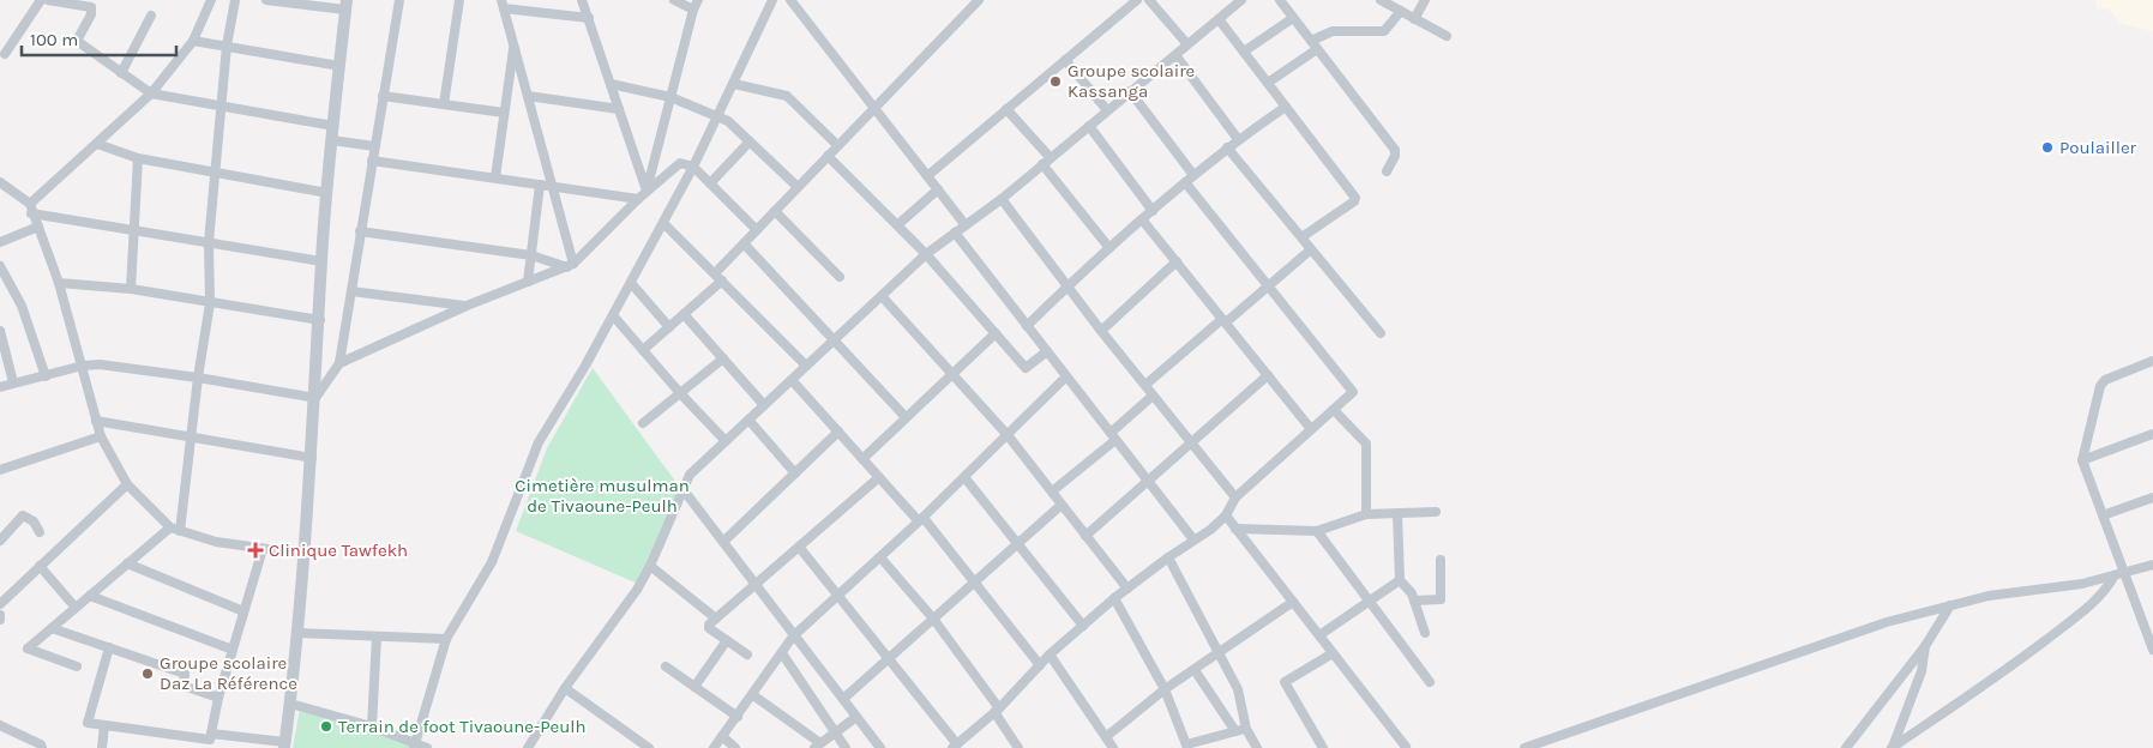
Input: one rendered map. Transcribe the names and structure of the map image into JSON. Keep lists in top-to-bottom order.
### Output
{
  "parks": ["Cimetière musulman de Tivaoune-Peulh"],
  "places": {
    "other": [
      "Groupe scolaire Kassanga",
      "Poulailler",
      "Groupe scolaire Daz La Référence",
      "Terrain de foot Tivaoune-Peulh"
    ],
    "health": ["Clinique Tawfekh"]
  },
  "scale_bar": "100 m"
}
